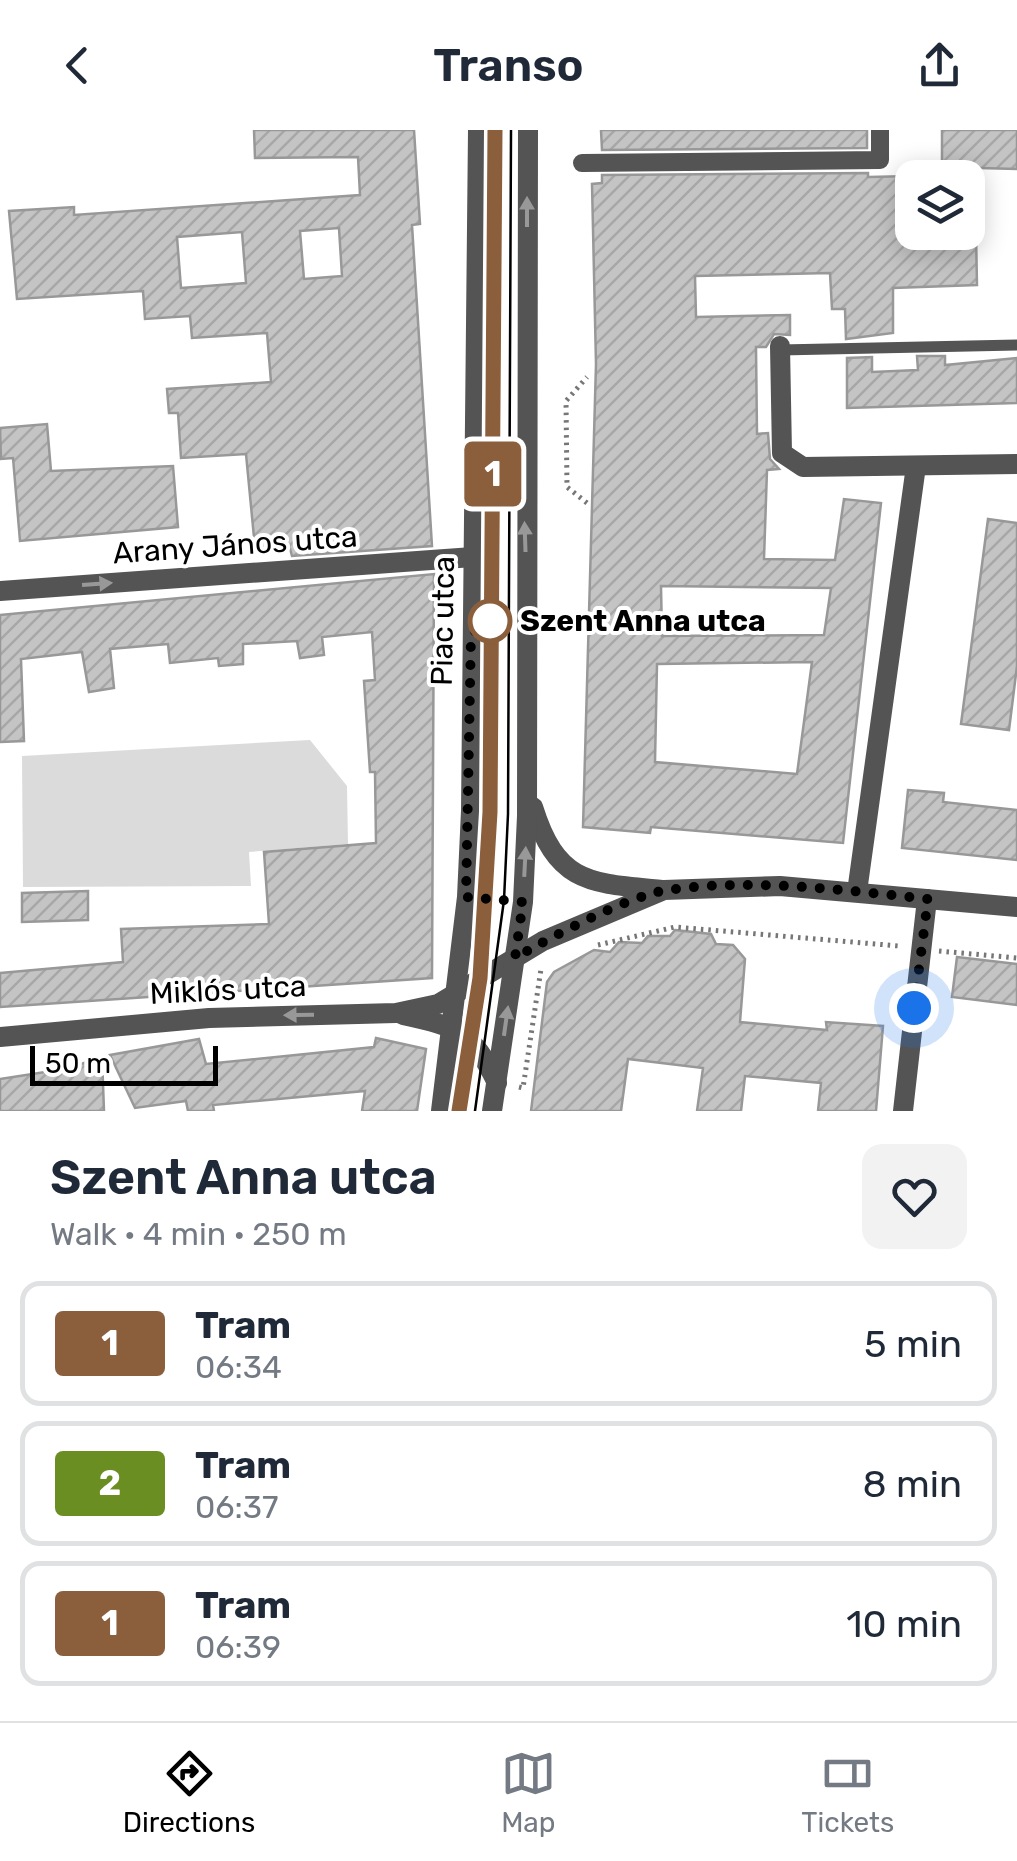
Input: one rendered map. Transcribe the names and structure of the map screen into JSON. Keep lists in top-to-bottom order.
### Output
{
  "streets": {
    "street": ["Arany János utca", "Piac utca", "Miklós utca"]
  },
  "crossings": [
    ["Arany János utca", "Piac utca"],
    ["Piac utca", "Miklós utca"]
  ],
  "one_way": ["Arany János utca", "Miklós utca"],
  "places": ["Szent Anna utca"],
  "lines": ["tram line 1"],
  "scale_bar": "50 m",
  "page": {
    "header": "Transo",
    "on_map": "1",
    "scale": "50 m",
    "heading": ["Szent Anna utca", "Walk · 4 min · 250 m"],
    "list": [
      {
        "mark": "1",
        "name": "Tram",
        "note": "06:34",
        "value": "5 min"
      },
      {
        "mark": "2",
        "name": "Tram",
        "note": "06:37",
        "value": "8 min"
      },
      {
        "mark": "1",
        "name": "Tram",
        "note": "06:39",
        "value": "10 min"
      }
    ],
    "tabs": ["Directions", "Map", "Tickets"]
  }
}
